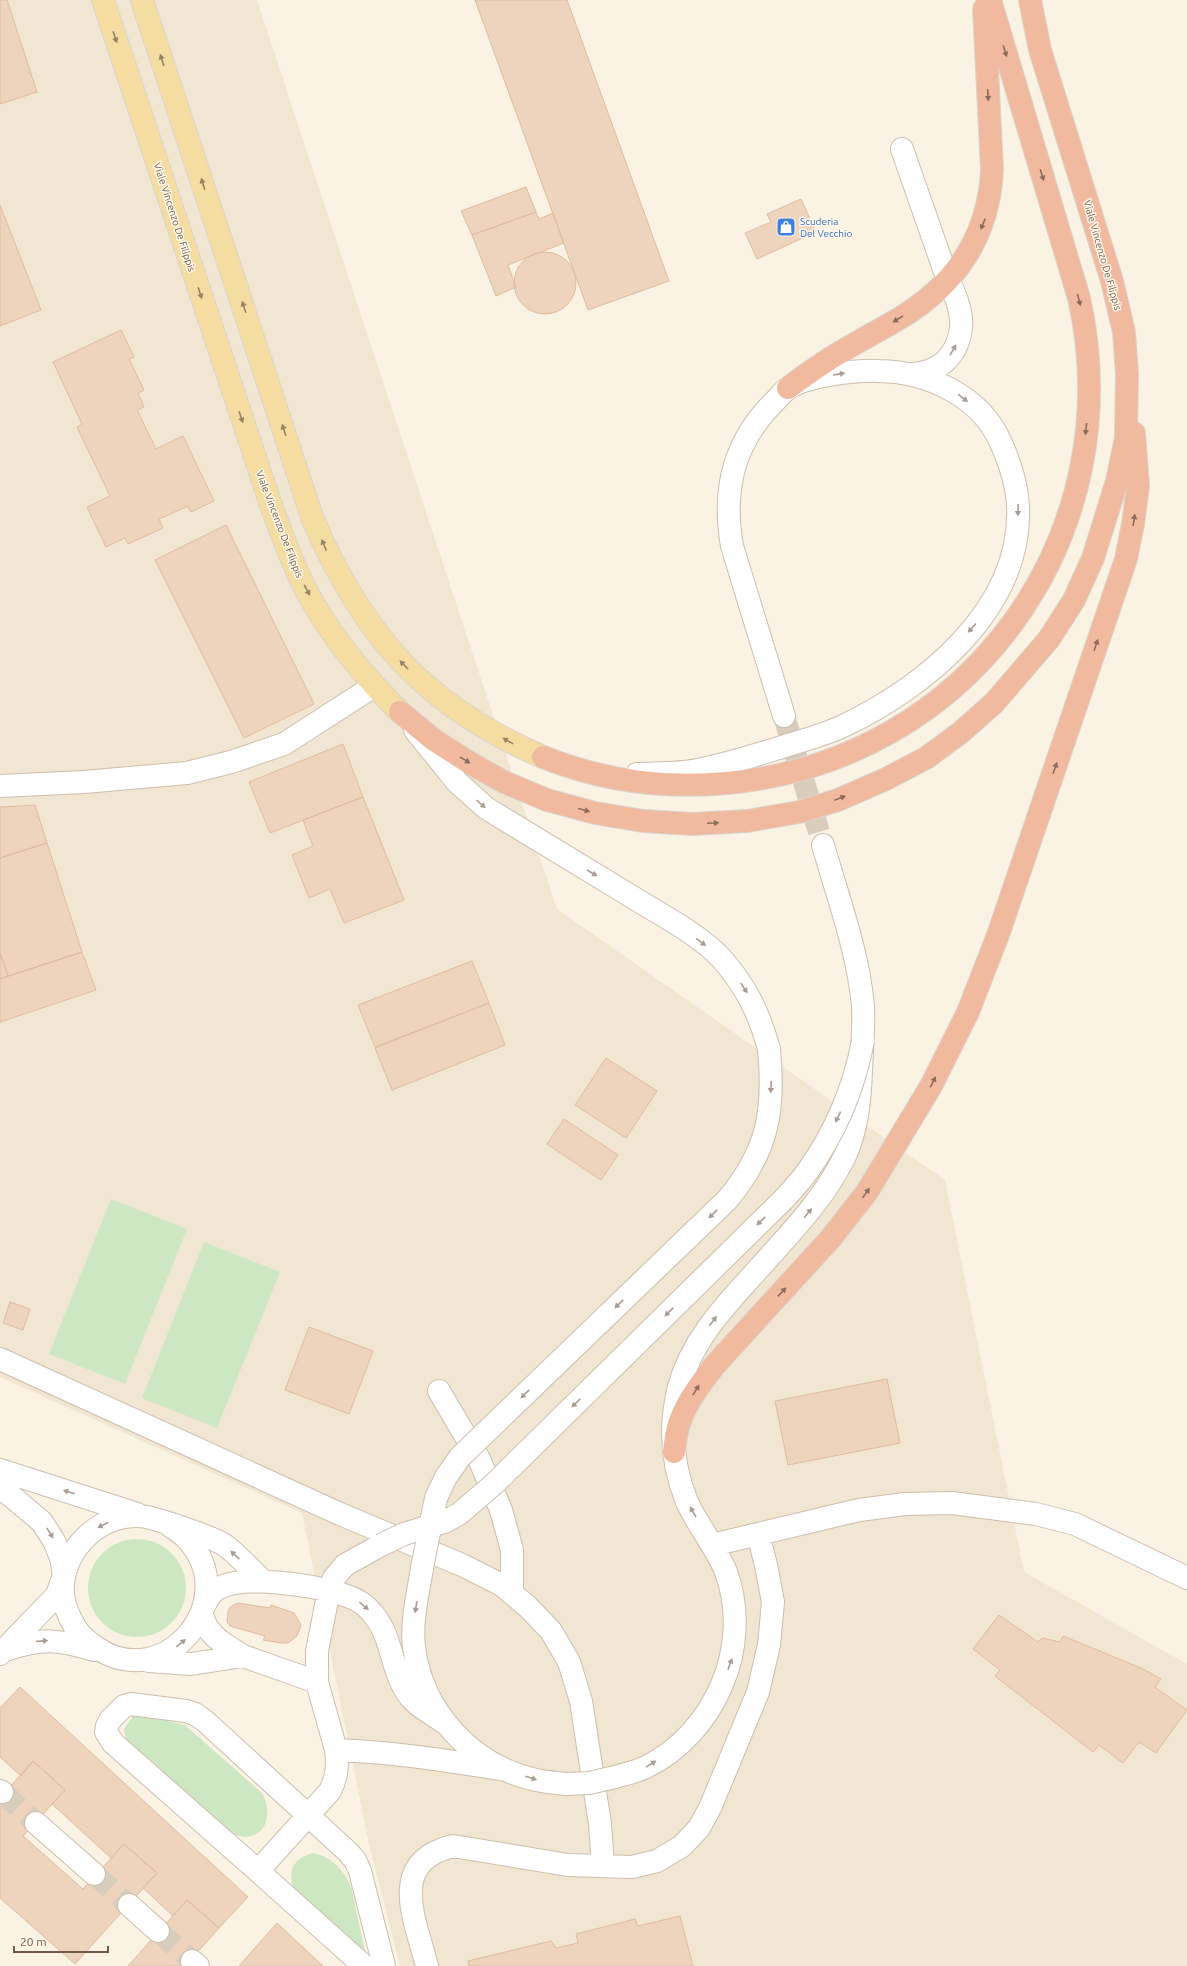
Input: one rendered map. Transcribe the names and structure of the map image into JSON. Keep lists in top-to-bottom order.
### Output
{
  "streets": {
    "highway": ["Viale Vincenzo De Filippis"]
  },
  "places": {
    "shop": ["Scuderia Del Vecchio"]
  },
  "scale_bar": "20 m"
}
